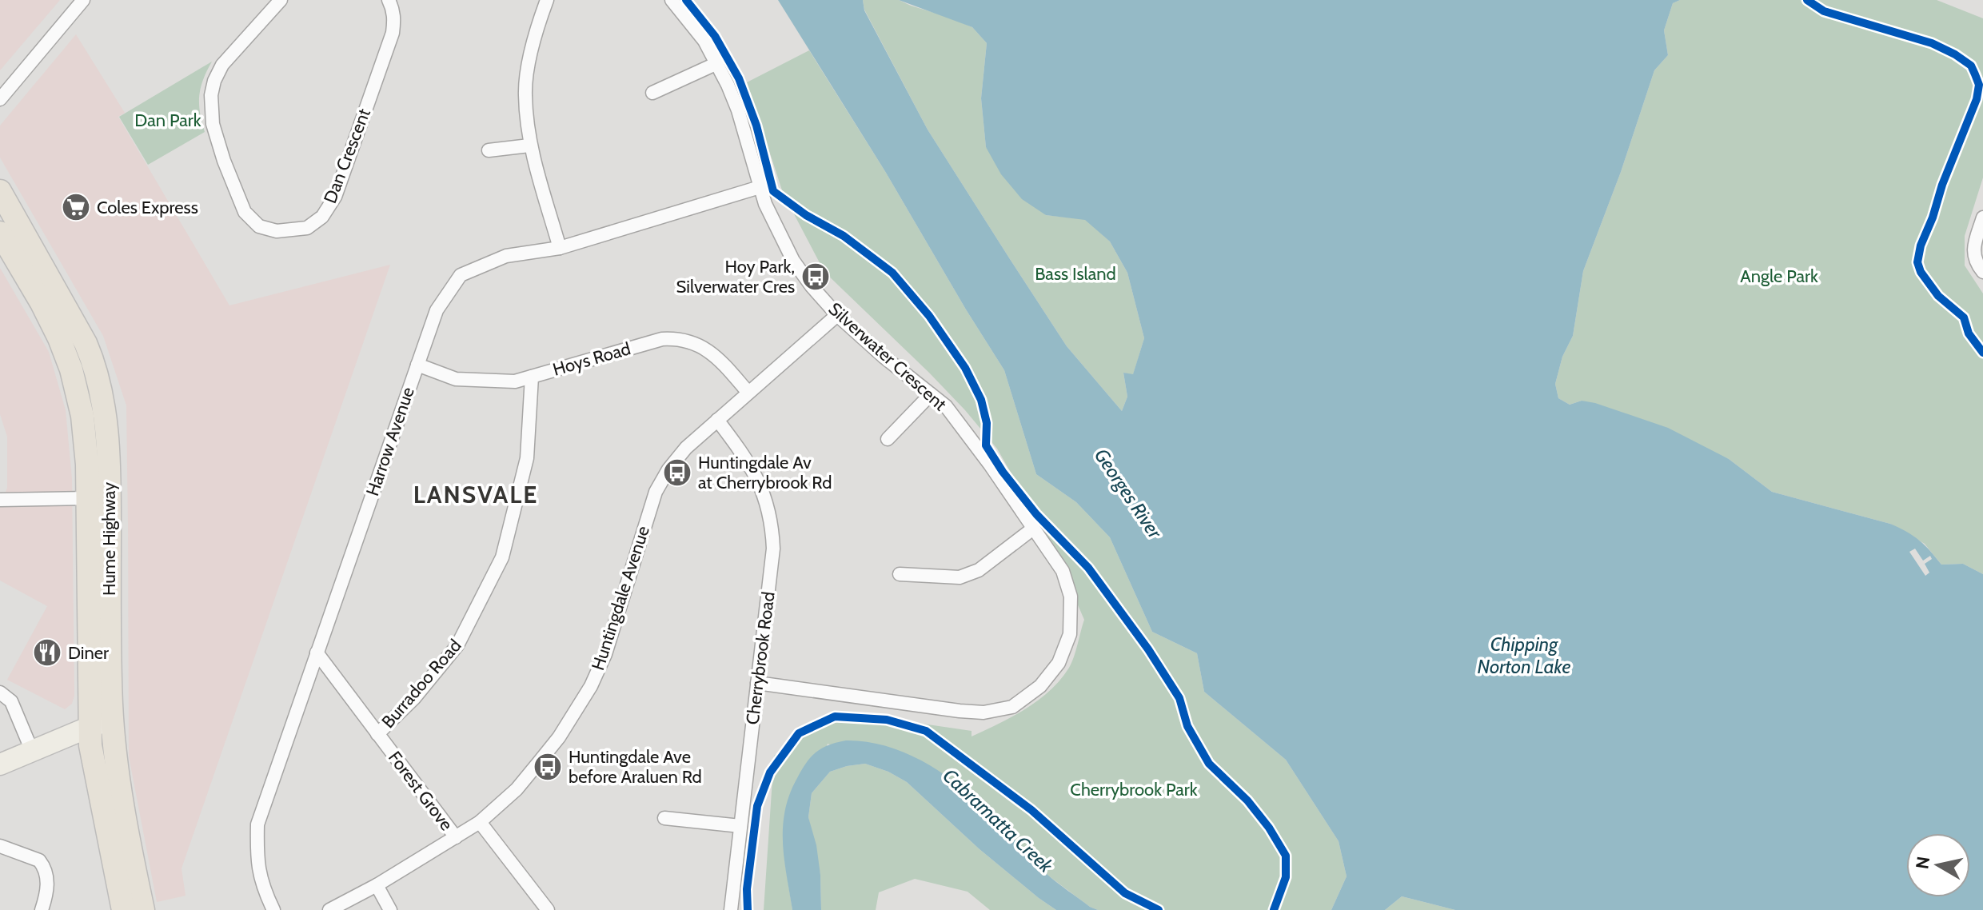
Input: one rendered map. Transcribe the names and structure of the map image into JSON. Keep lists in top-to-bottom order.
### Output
{
  "streets": {
    "highway": ["Hume Highway"],
    "street": [
      "Dan Crescent",
      "Silverwater Crescent",
      "Hoys Road",
      "Harrow Avenue",
      "Huntingdale Avenue",
      "Cherrybrook Road",
      "Burradoo Road",
      "Forest Grove"
    ]
  },
  "crossings": [
    ["Silverwater Crescent", "Harrow Avenue"],
    ["Silverwater Crescent", "Huntingdale Avenue"],
    ["Silverwater Crescent", "Cherrybrook Road"],
    ["Hoys Road", "Harrow Avenue"],
    ["Hoys Road", "Huntingdale Avenue"],
    ["Hoys Road", "Burradoo Road"],
    ["Harrow Avenue", "Forest Grove"],
    ["Huntingdale Avenue", "Cherrybrook Road"],
    ["Huntingdale Avenue", "Forest Grove"],
    ["Burradoo Road", "Forest Grove"]
  ],
  "districts": ["LANSVALE"],
  "water": ["Georges River", "Chipping Norton Lake", "Cabramatta Creek"],
  "parks": [
    "Dan Park",
    "Bass Island",
    "Angle Park",
    "Cherrybrook Park"
  ],
  "places": {
    "supermarket": ["Coles Express"],
    "bus stop": ["Hoy Park, Silverwater Cres", "Huntingdale Av at Cherrybrook Rd", "Huntingdale Ave before Araluen Rd"],
    "restaurant": ["Diner"]
  },
  "north": "left"
}
